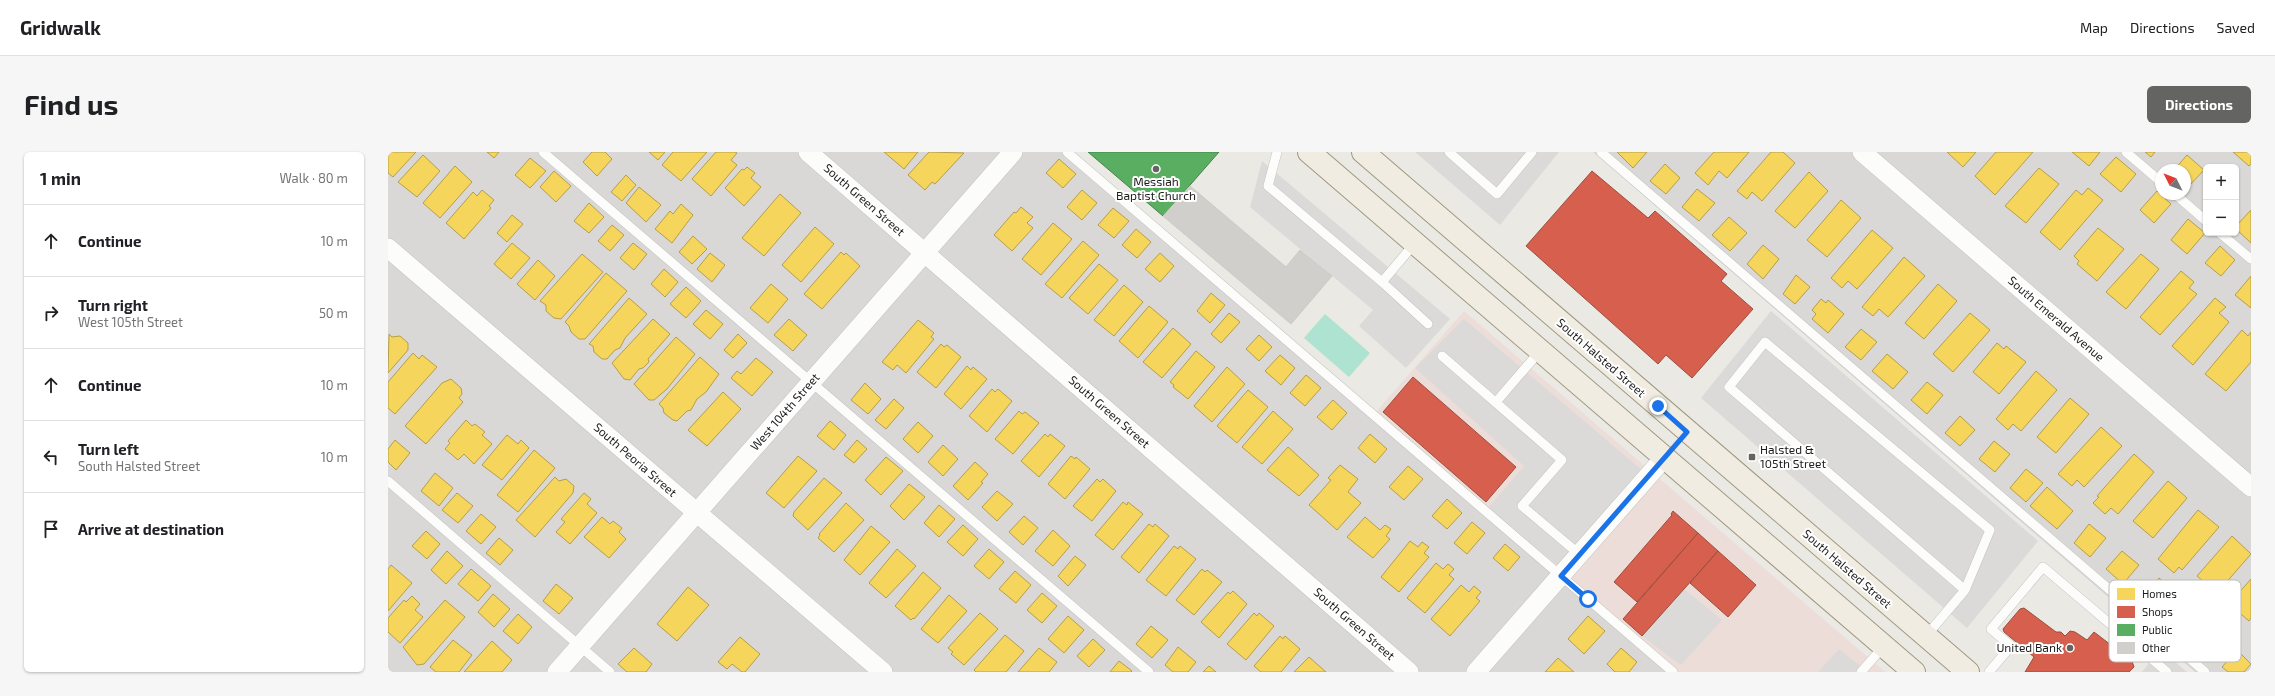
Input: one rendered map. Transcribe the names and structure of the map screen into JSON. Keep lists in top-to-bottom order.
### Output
{
  "streets": {
    "main road": ["South Halsted Street"],
    "street": [
      "South Green Street",
      "South Emerald Avenue",
      "West 104th Street",
      "South Peoria Street"
    ]
  },
  "crossings": [
    ["South Green Street", "West 104th Street"],
    ["West 104th Street", "South Peoria Street"]
  ],
  "places": {
    "other": ["Messiah Baptist Church", "United Bank"],
    "transit": ["Halsted & 105th Street"]
  },
  "legend": [
    "Homes",
    "Shops",
    "Public",
    "Other"
  ],
  "north": "top left",
  "page": {
    "header": "Gridwalk",
    "nav": ["Map", "Directions", "Saved"],
    "buttons": "Directions",
    "title": "Find us",
    "heading": ["1 min", "Walk · 80 m"],
    "map_buttons": ["+", "−"],
    "list": [
      ["Continue", "10 m"],
      ["Turn right", "West 105th Street", "50 m"],
      ["Continue", "10 m"],
      ["Turn left", "South Halsted Street", "10 m"],
      "Arrive at destination"
    ]
  }
}
